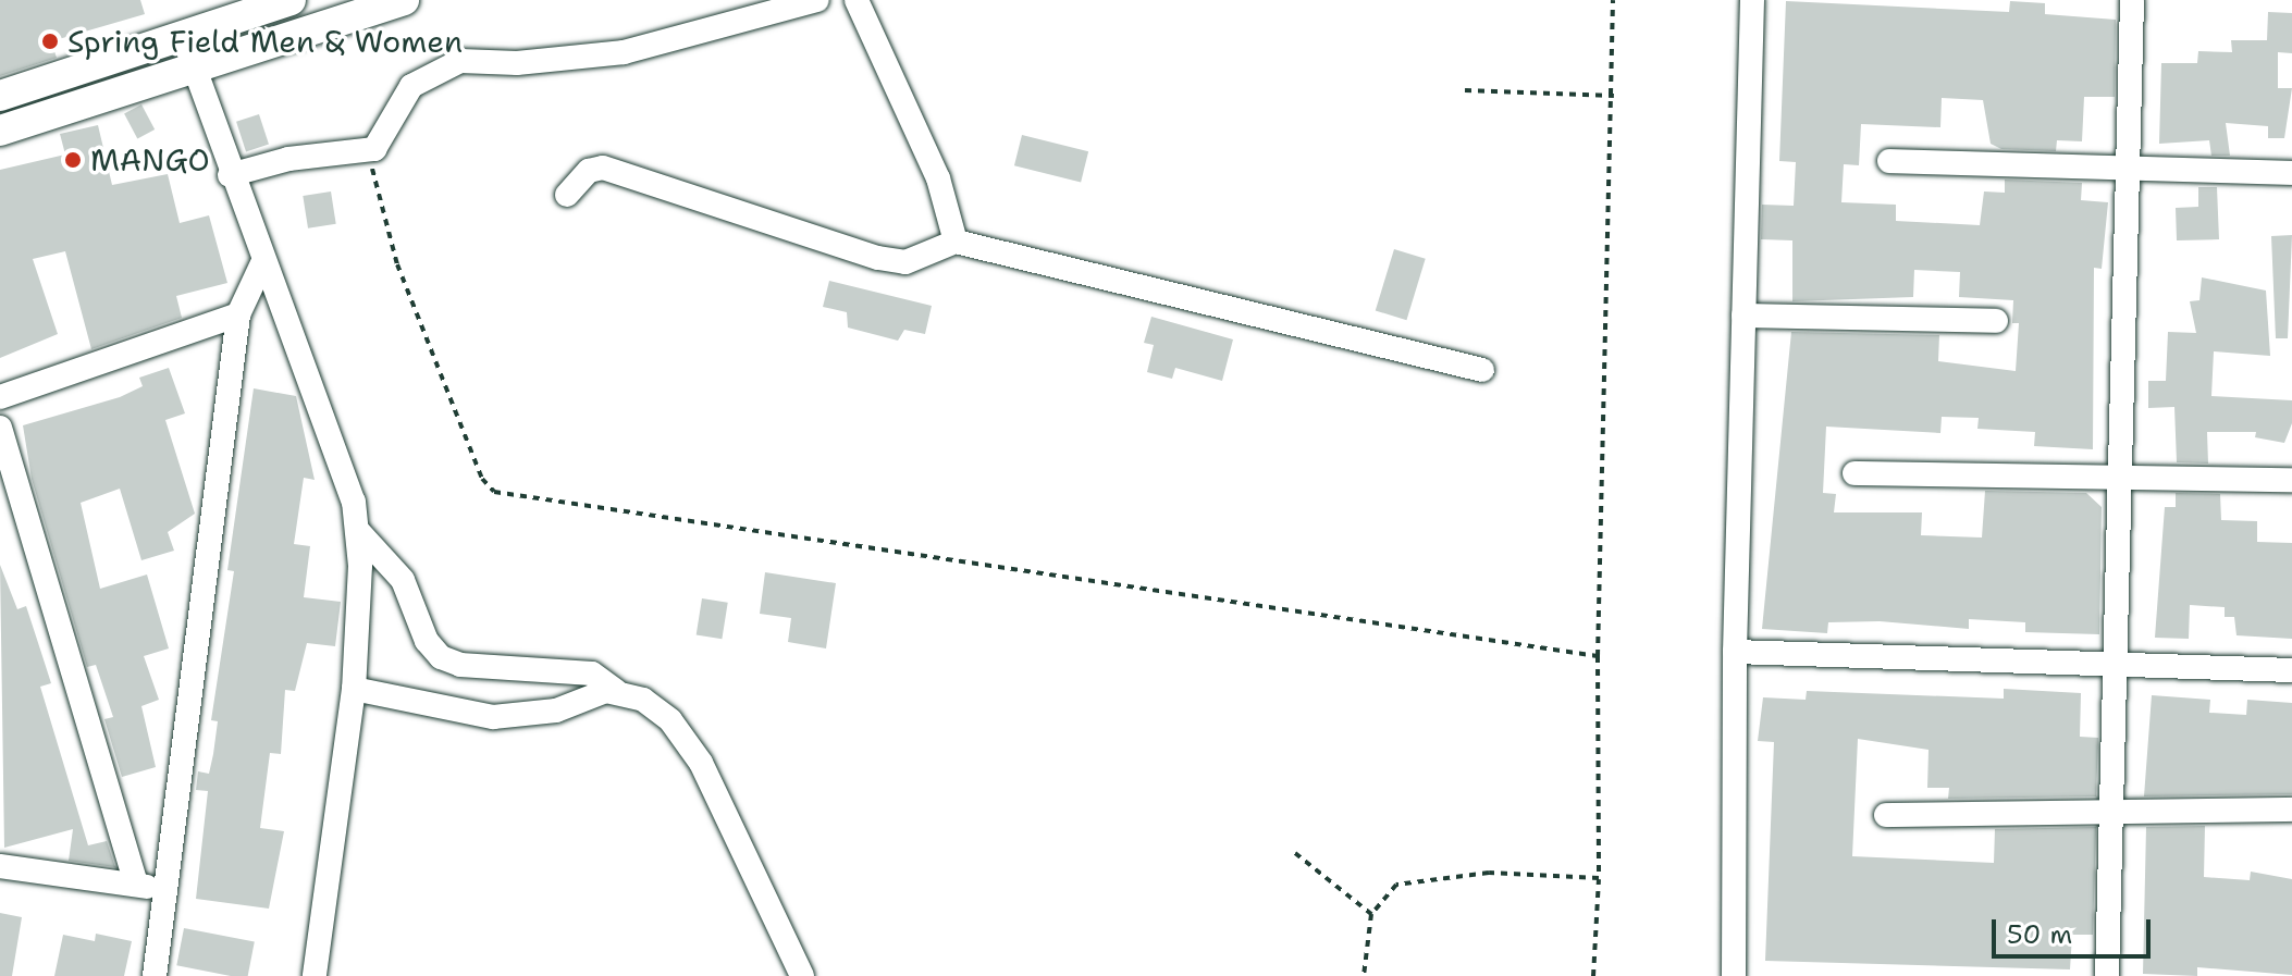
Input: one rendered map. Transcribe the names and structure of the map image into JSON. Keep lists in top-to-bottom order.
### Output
{
  "places": ["Spring Field Men & Women", "MANGO"],
  "scale_bar": "50 m"
}
